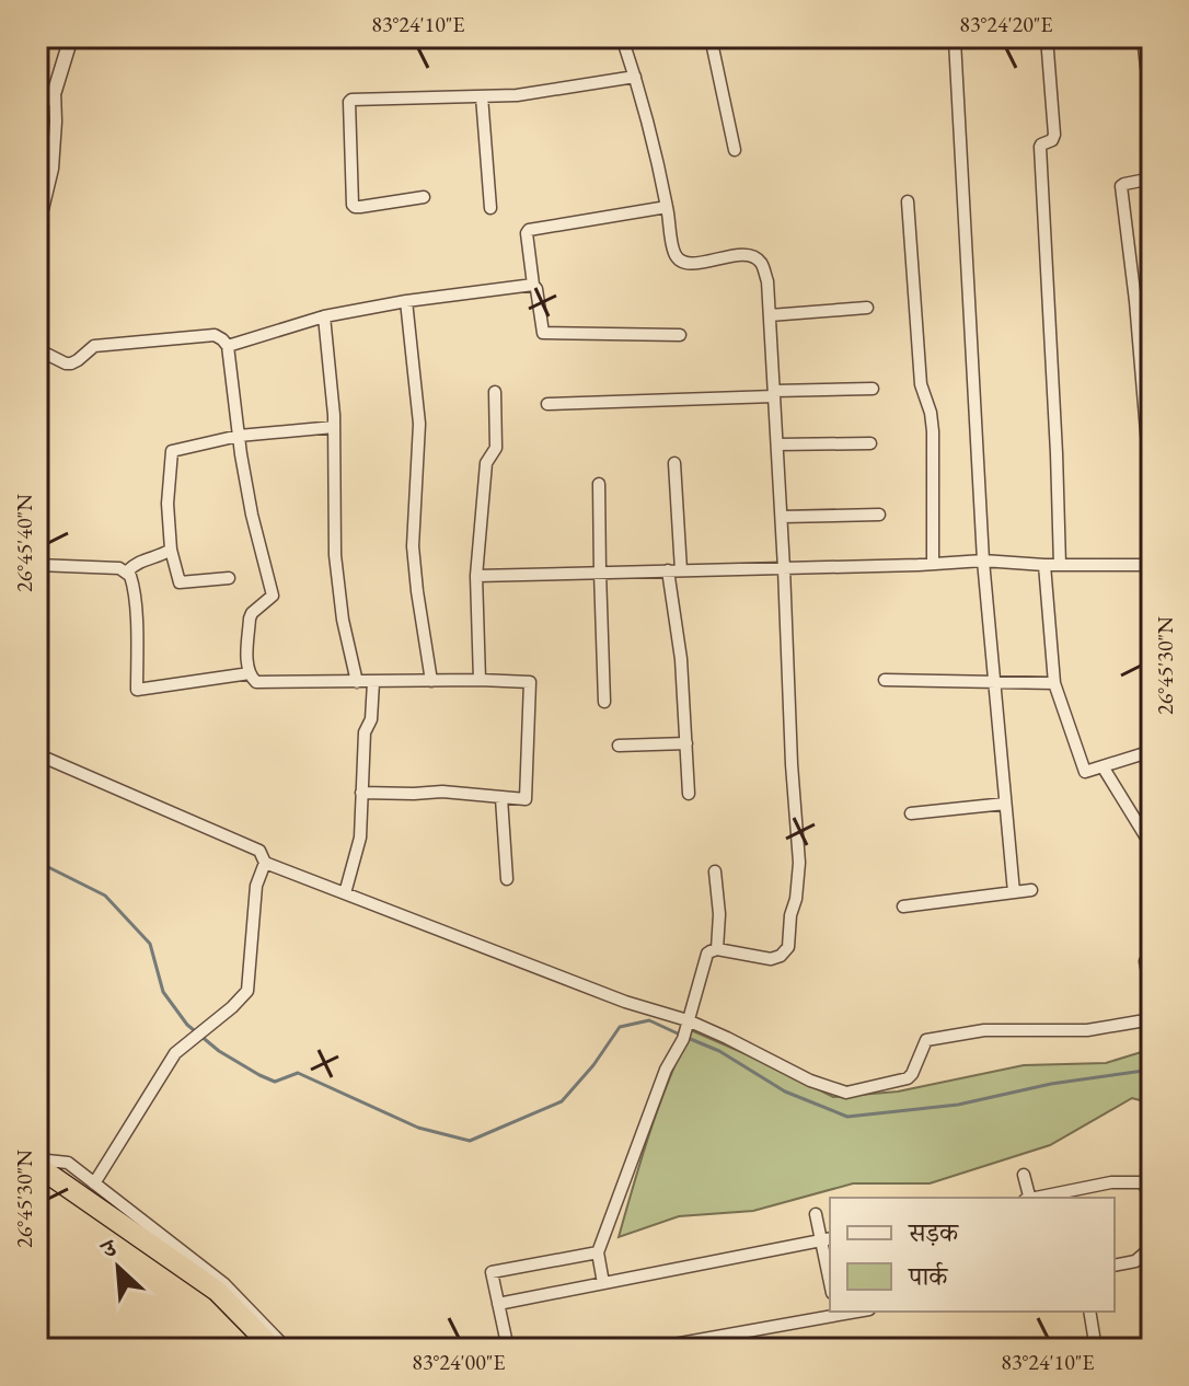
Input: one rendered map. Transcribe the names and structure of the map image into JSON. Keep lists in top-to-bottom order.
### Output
{
  "legend": ["सड़क", "पार्क"],
  "north": "top left",
  "coordinates": [
    "83°24'10\"E",
    "83°24'20\"E",
    "26°45'40\"N",
    "26°45'30\"N",
    "83°24'00\"E"
  ]
}
